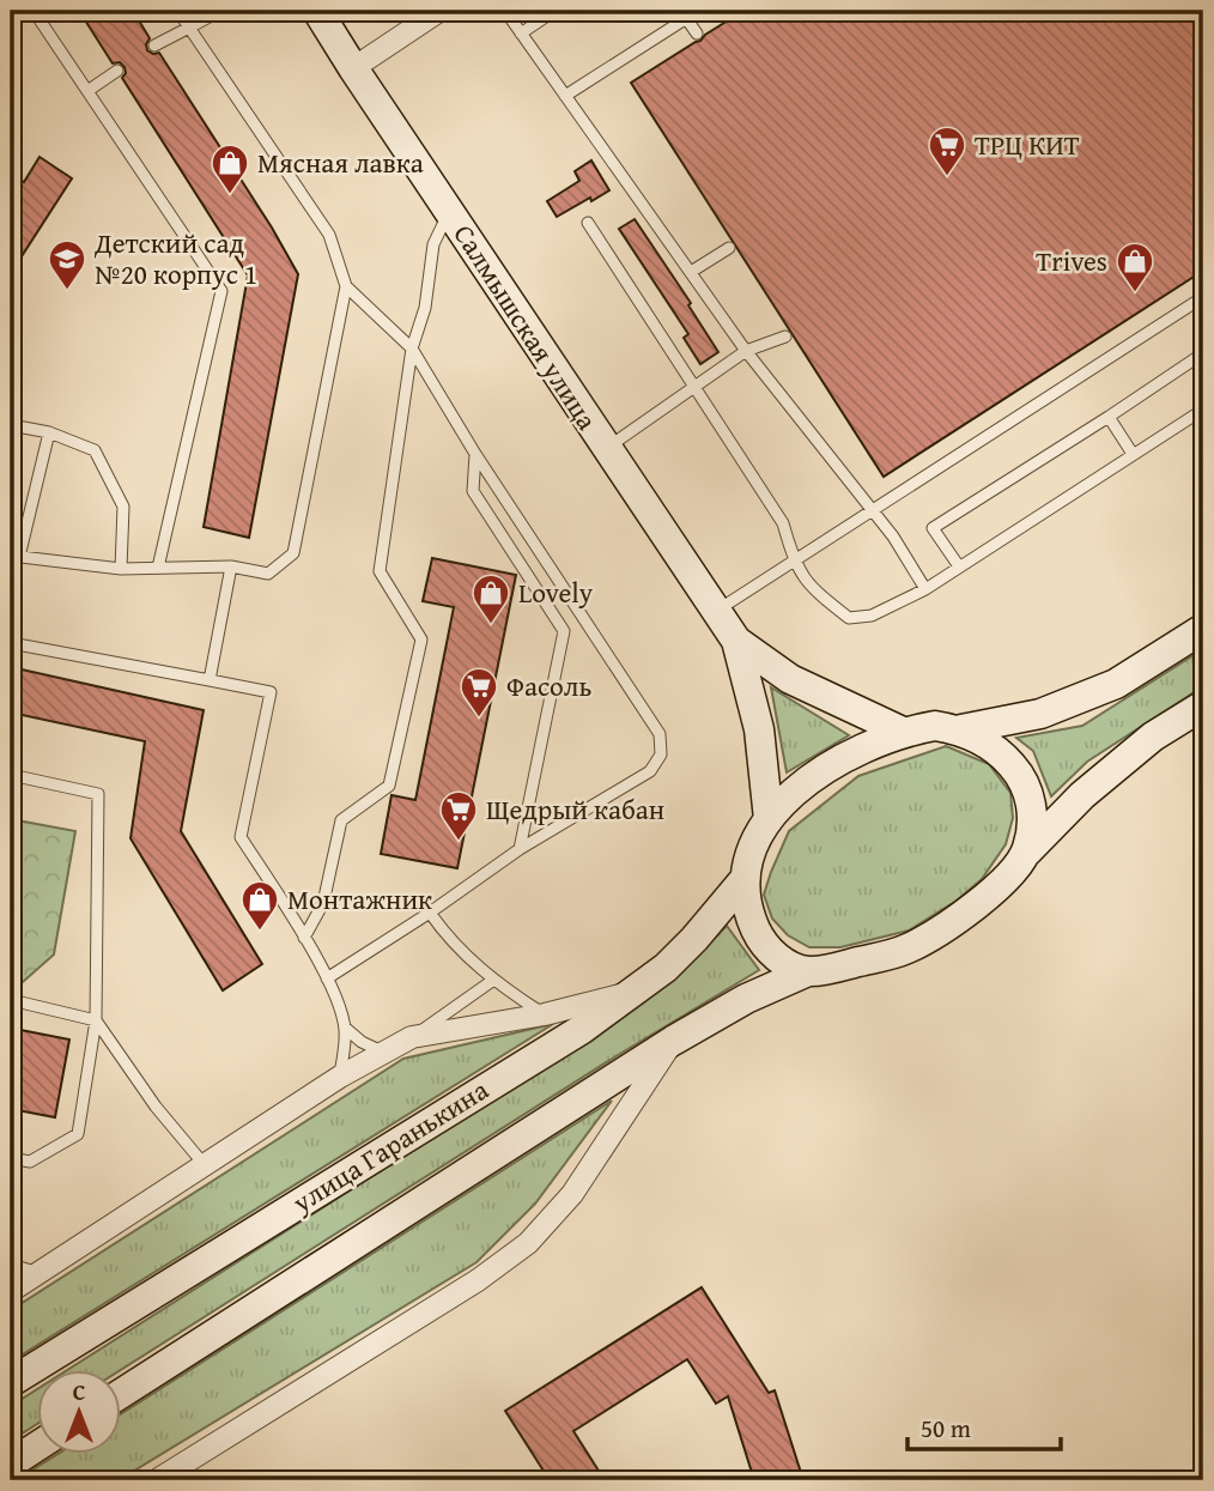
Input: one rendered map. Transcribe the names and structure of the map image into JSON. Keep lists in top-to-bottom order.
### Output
{
  "streets": {
    "main road": ["Салмышская улица", "улица Гаранькина"]
  },
  "crossings": [
    ["Салмышская улица", "улица Гаранькина"]
  ],
  "places": {
    "supermarket": ["ТРЦ КИТ", "Фасоль", "Щедрый кабан"],
    "shop": [
      "Мясная лавка",
      "Trives",
      "Lovely",
      "Монтажник"
    ],
    "school or university": ["Детский сад №20 корпус 1"]
  },
  "scale_bar": "50 m",
  "north": "top"
}
